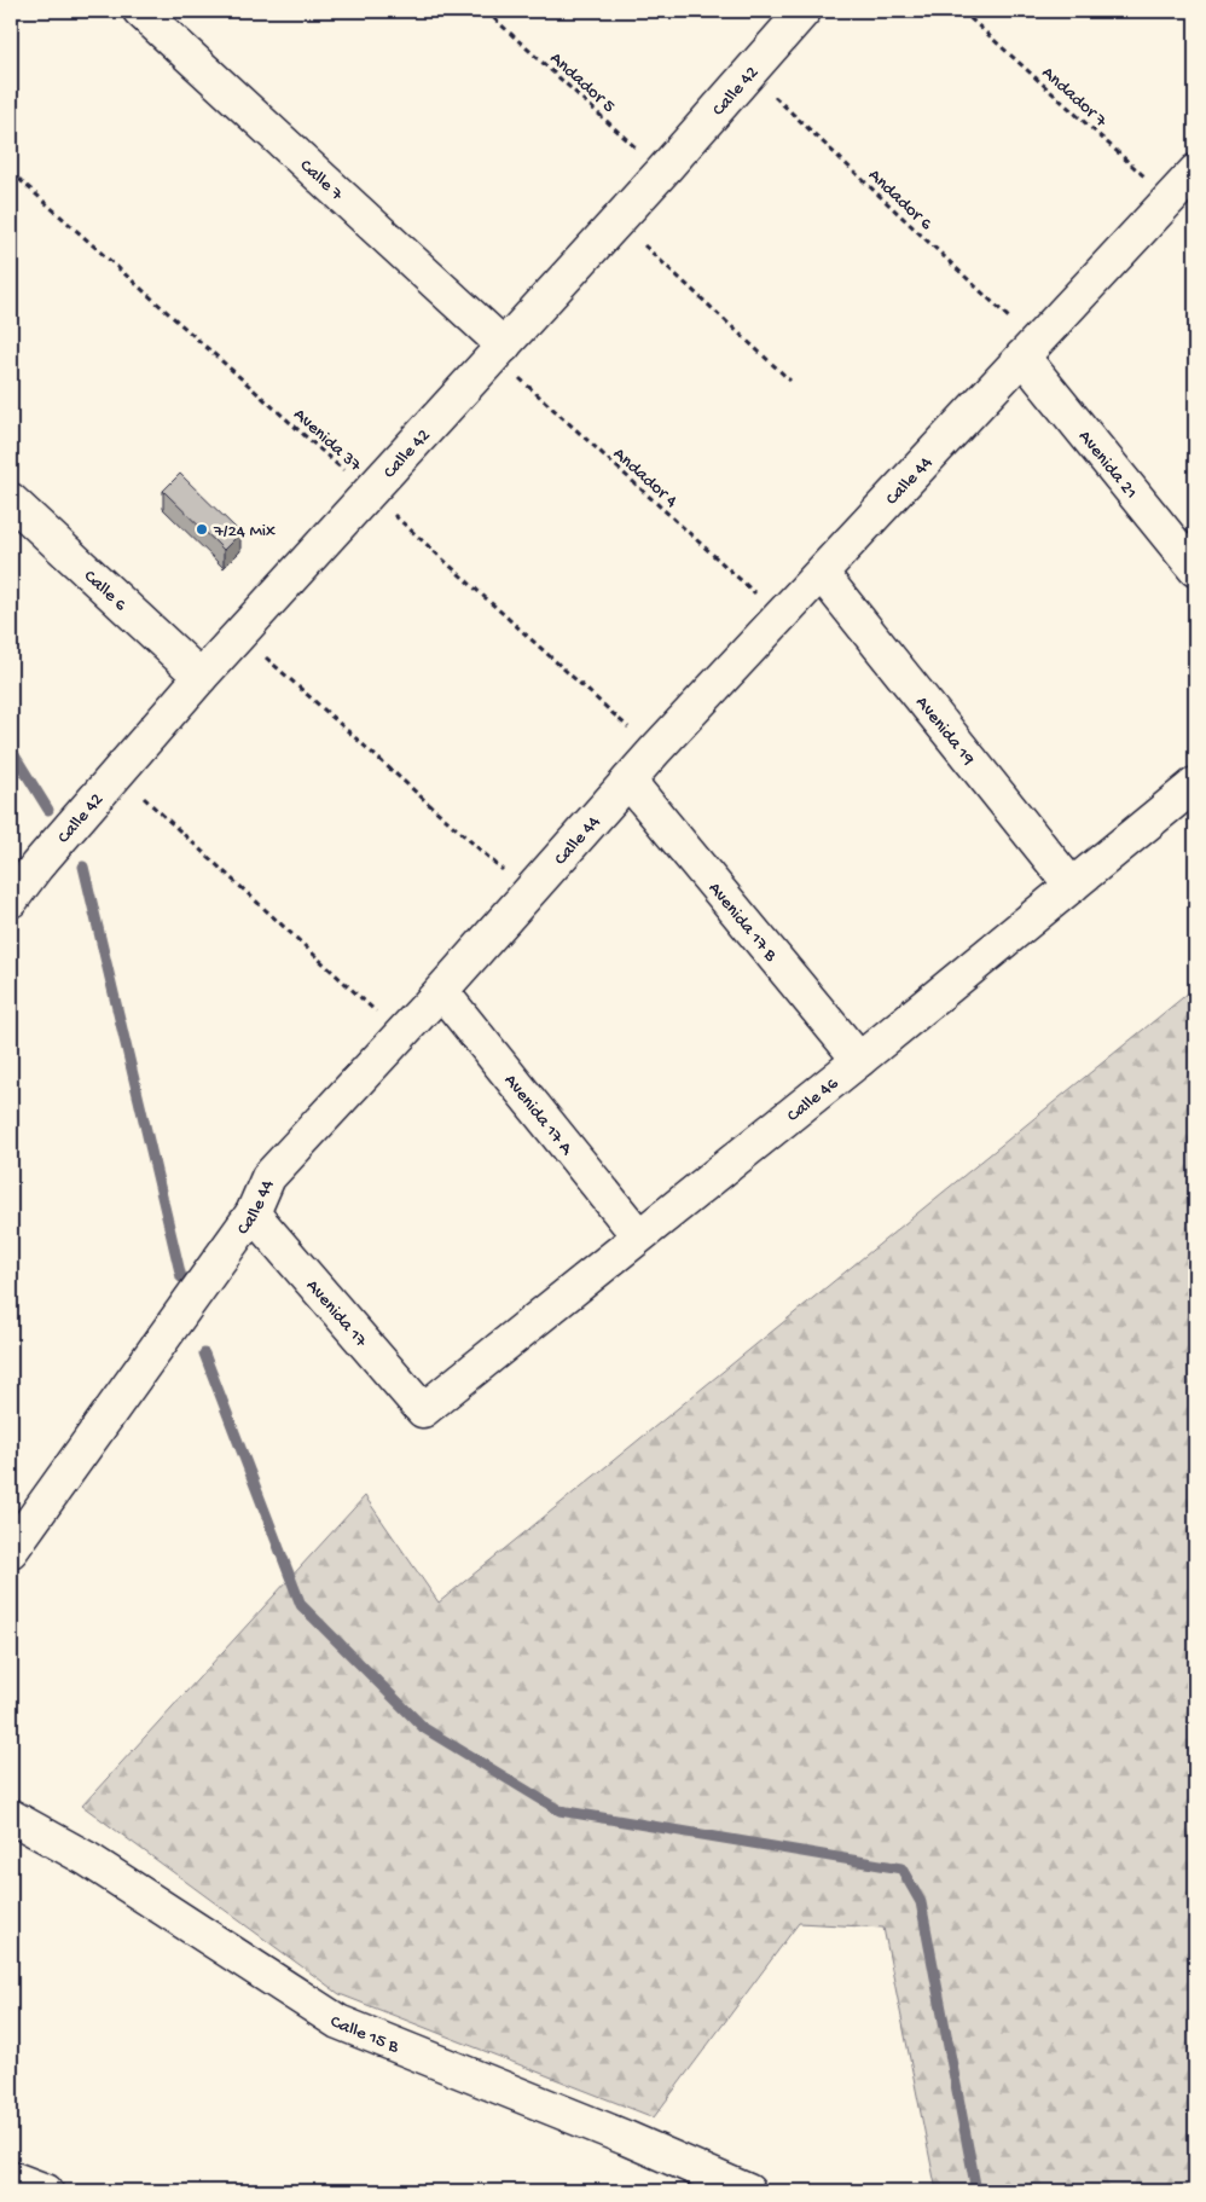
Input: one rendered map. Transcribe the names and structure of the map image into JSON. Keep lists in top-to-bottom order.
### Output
{
  "streets": {
    "street": [
      "Calle 42",
      "Calle 7",
      "Avenida 21",
      "Calle 44",
      "Calle 6",
      "Avenida 19",
      "Avenida 17 B",
      "Calle 46",
      "Avenida 17 A",
      "Avenida 17",
      "Calle 15 B"
    ],
    "path": [
      "Andador 5",
      "Andador 7",
      "Andador 6",
      "Avenida 37",
      "Andador 4"
    ]
  },
  "crossings": [
    ["Andador 5", "Calle 42"],
    ["Calle 42", "Calle 7"],
    ["Calle 42", "Andador 6"],
    ["Calle 42", "Avenida 37"],
    ["Calle 42", "Andador 4"],
    ["Calle 42", "Calle 6"],
    ["Andador 7", "Calle 44"],
    ["Calle 7", "Andador 4"],
    ["Andador 6", "Avenida 21"],
    ["Andador 6", "Calle 44"],
    ["Avenida 37", "Calle 44"],
    ["Avenida 21", "Calle 44"],
    ["Andador 4", "Calle 44"],
    ["Calle 44", "Avenida 19"],
    ["Calle 44", "Avenida 17 B"],
    ["Calle 44", "Avenida 17 A"],
    ["Calle 44", "Avenida 17"],
    ["Avenida 19", "Calle 46"],
    ["Avenida 17 B", "Calle 46"],
    ["Calle 46", "Avenida 17 A"],
    ["Calle 46", "Avenida 17"]
  ],
  "places": ["7/24 Mix"]
}
